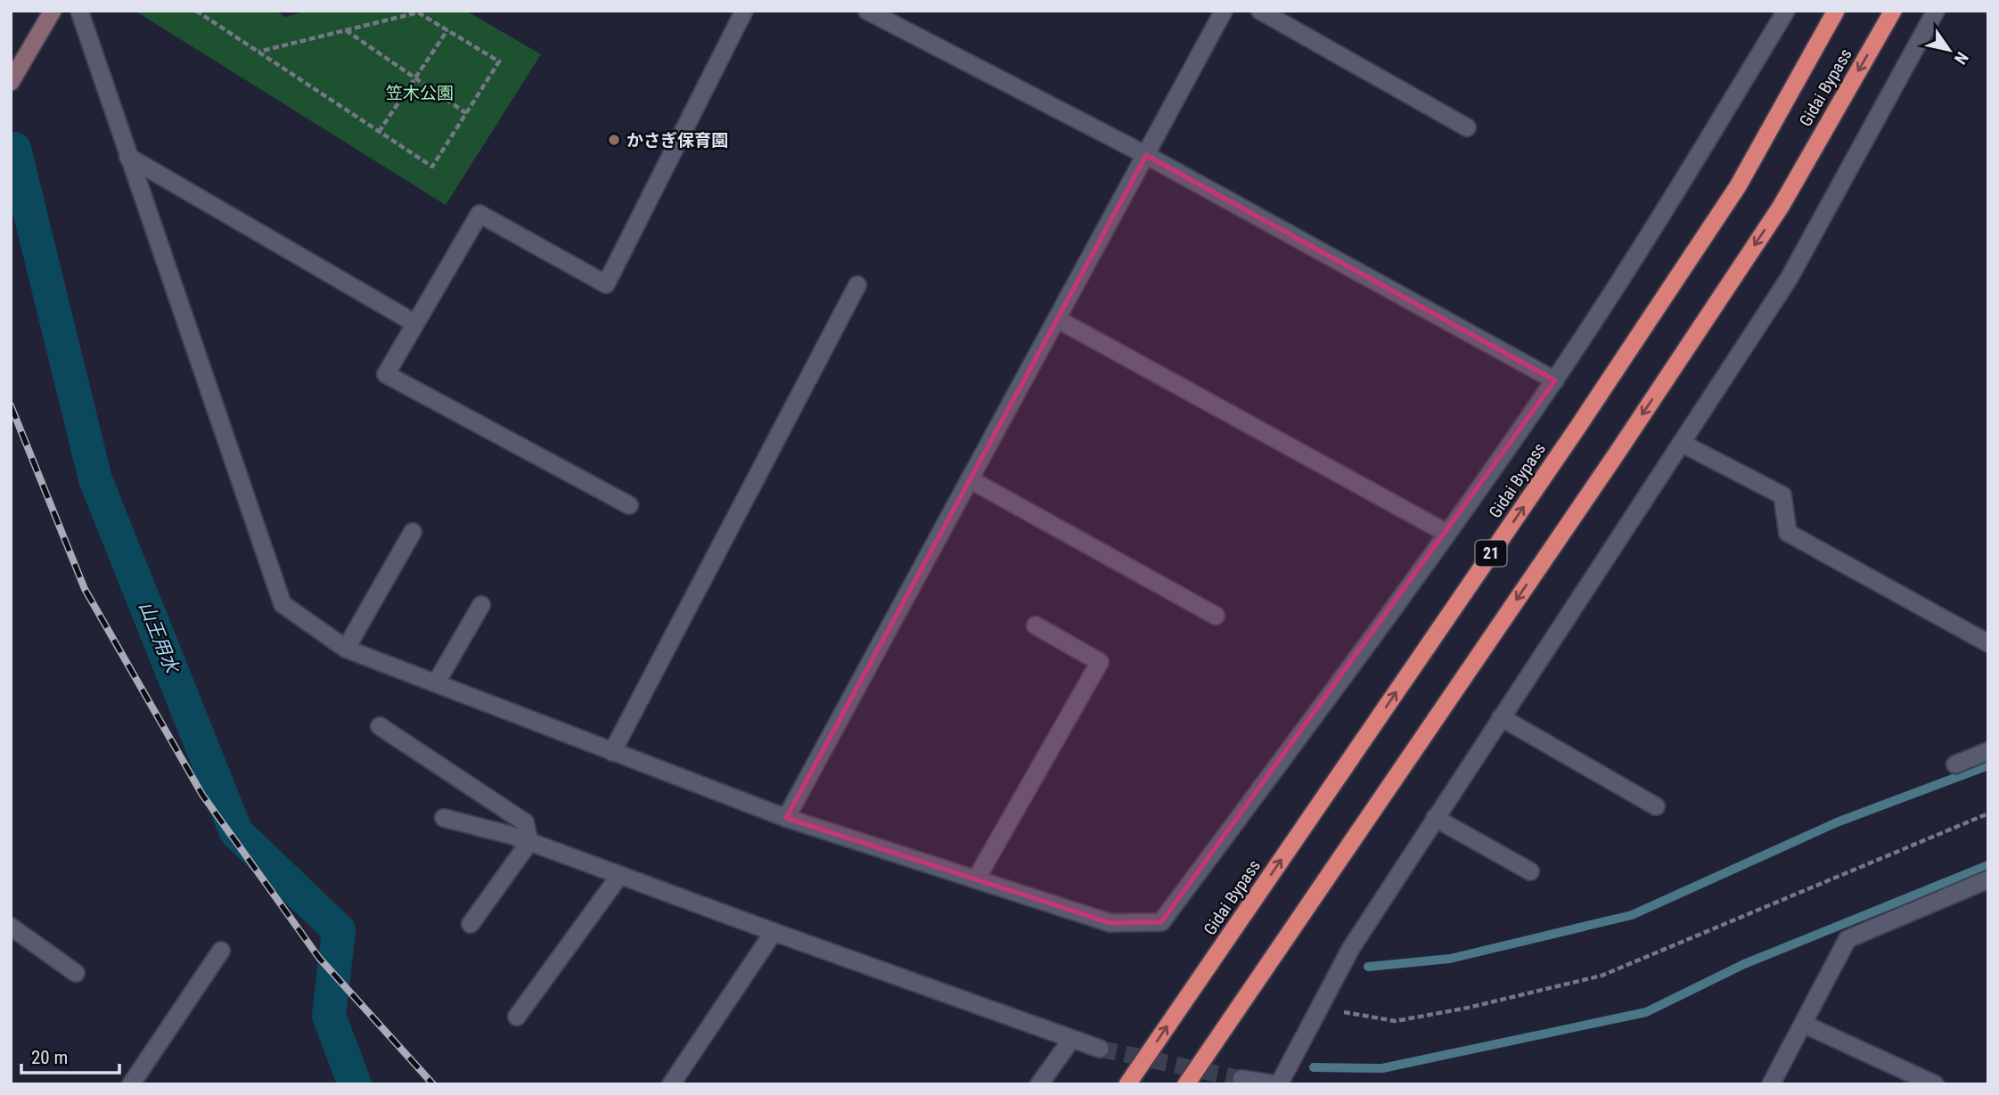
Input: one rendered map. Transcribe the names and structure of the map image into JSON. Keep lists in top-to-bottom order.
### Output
{
  "streets": {
    "highway": ["Gidai Bypass", "21"]
  },
  "water": ["山王用水"],
  "parks": ["笠木公園"],
  "places": ["かさぎ保育園"],
  "scale_bar": "20 m",
  "north": "bottom right"
}
